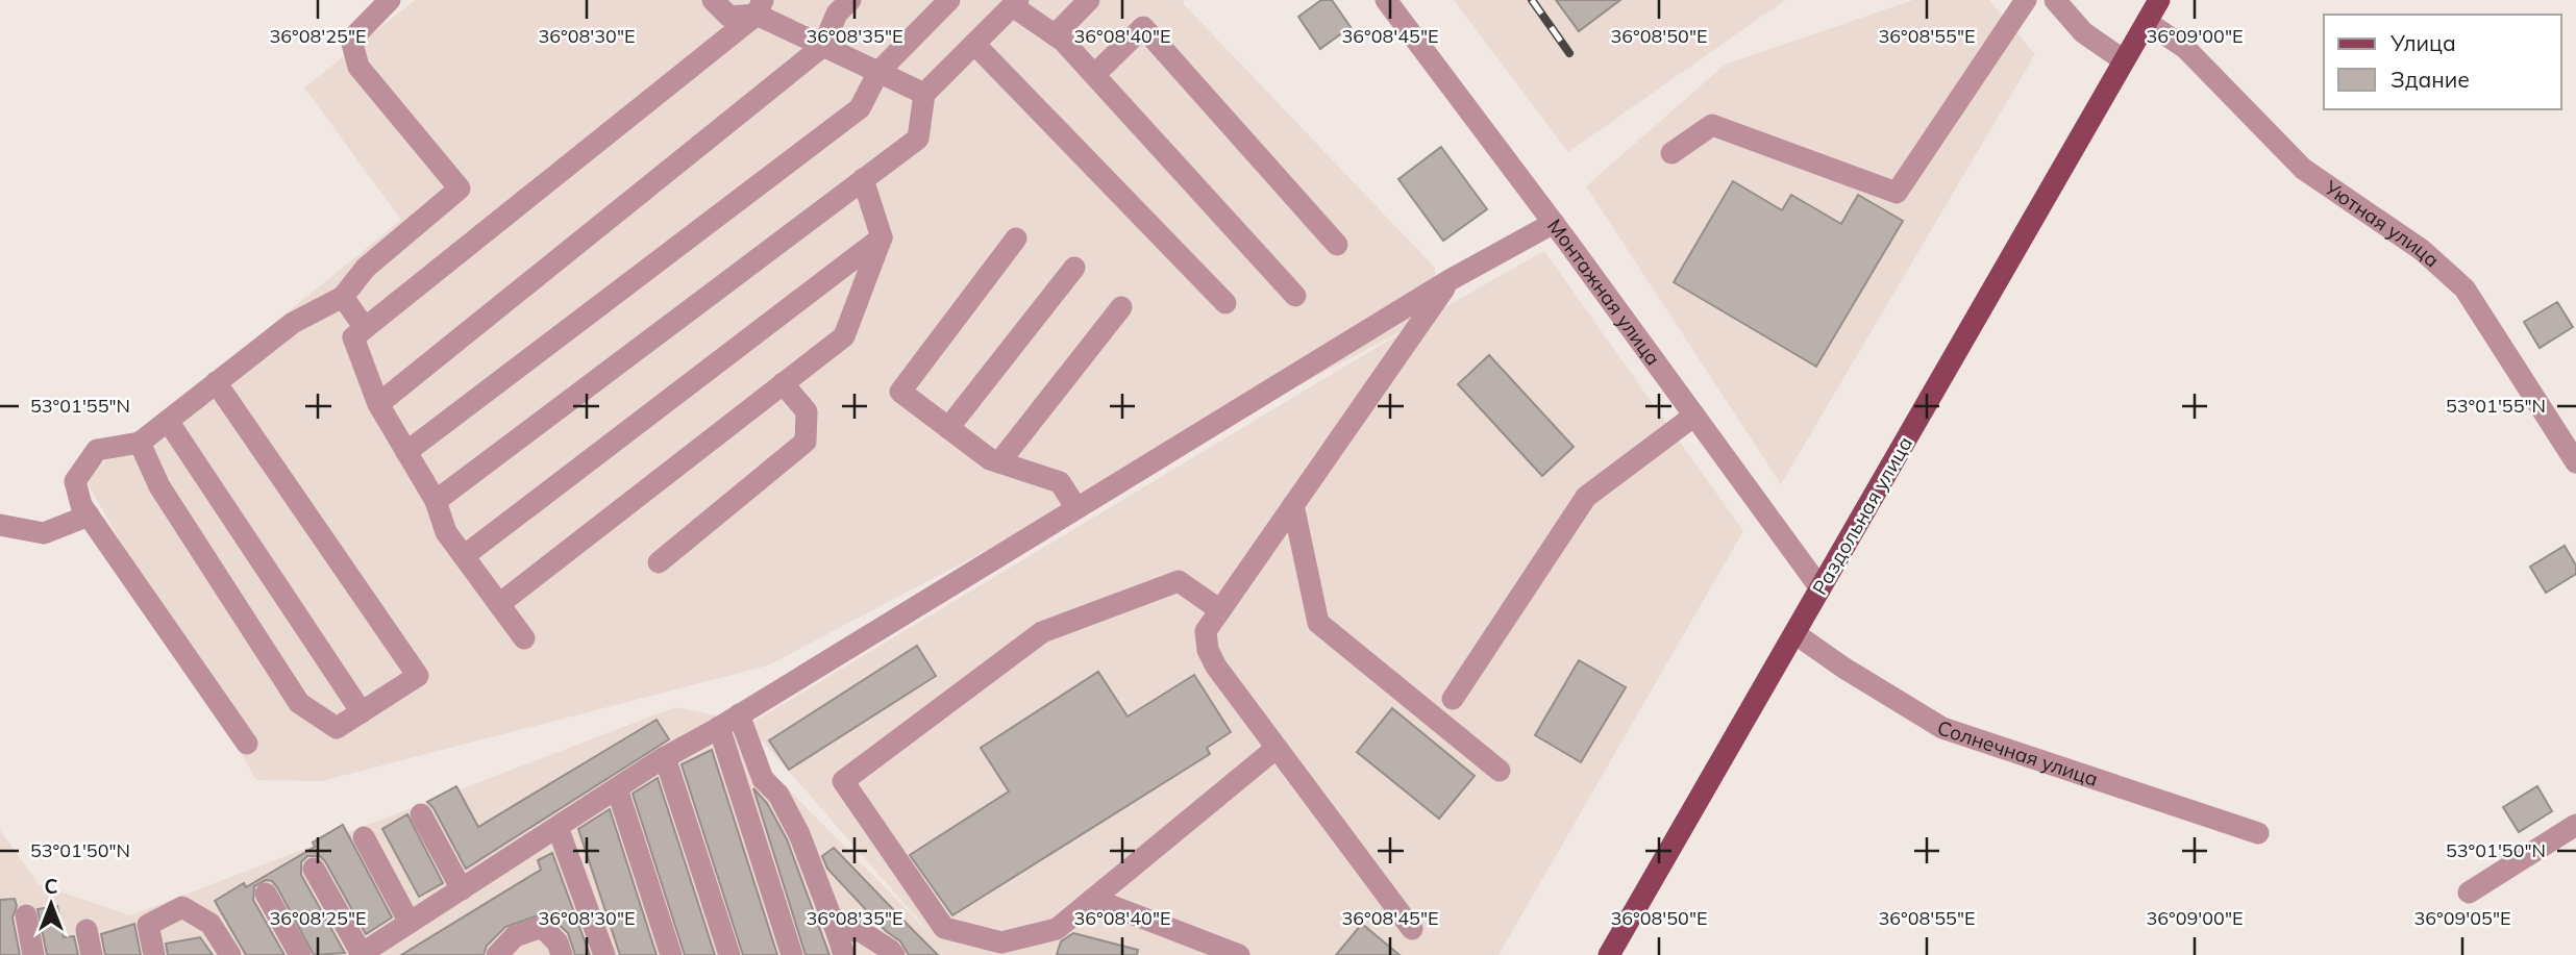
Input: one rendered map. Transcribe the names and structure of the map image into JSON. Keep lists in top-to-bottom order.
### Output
{
  "streets": {
    "main road": ["Раздольная улица"],
    "street": ["Уютная улица", "Монтажная улица", "Солнечная улица"]
  },
  "crossings": [
    ["Уютная улица", "Раздольная улица"],
    ["Монтажная улица", "Раздольная улица"],
    ["Раздольная улица", "Солнечная улица"]
  ],
  "legend": ["Улица", "Здание"],
  "north": "top",
  "coordinates": [
    "36°08'25\"E",
    "36°08'30\"E",
    "36°08'35\"E",
    "36°08'40\"E",
    "36°08'45\"E",
    "36°08'50\"E",
    "36°08'55\"E",
    "36°09'00\"E",
    "53°01'55\"N",
    "53°01'50\"N",
    "36°09'05\"E"
  ]
}
